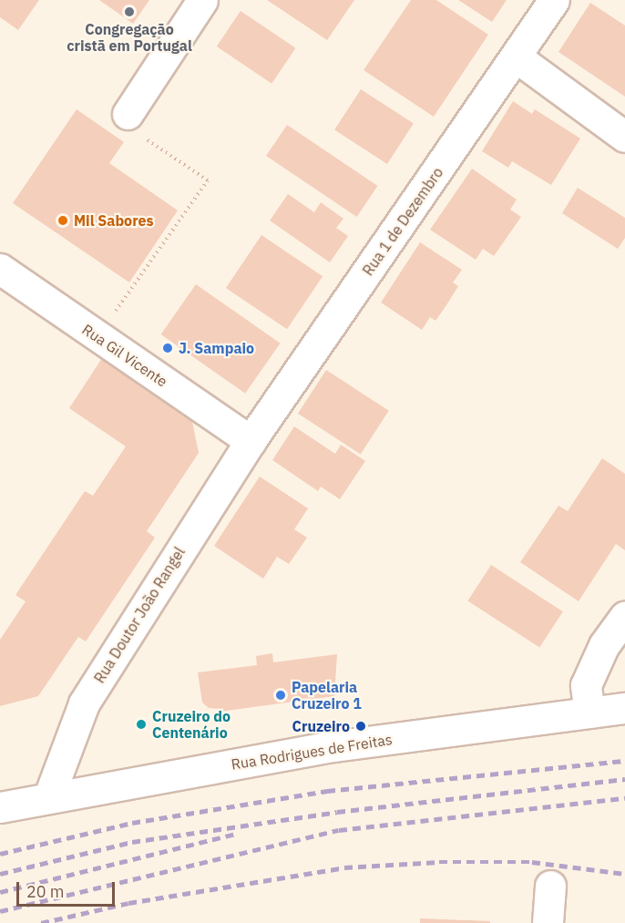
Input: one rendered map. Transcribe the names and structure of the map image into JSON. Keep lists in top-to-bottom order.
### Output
{
  "streets": {
    "street": [
      "Rua 1 de Dezembro",
      "Rua Gil Vicente",
      "Rua Doutor João Rangel",
      "Rua Rodrigues de Freitas"
    ]
  },
  "crossings": [
    ["Rua 1 de Dezembro", "Rua Gil Vicente"],
    ["Rua 1 de Dezembro", "Rua Doutor João Rangel"],
    ["Rua Gil Vicente", "Rua Doutor João Rangel"],
    ["Rua Doutor João Rangel", "Rua Rodrigues de Freitas"]
  ],
  "places": [
    "Congregação cristã em Portugal",
    "Mil Sabores",
    "J. Sampaio",
    "Papelaria Cruzeiro 1",
    "Cruzeiro do Centenário",
    "Cruzeiro"
  ],
  "scale_bar": "20 m"
}
